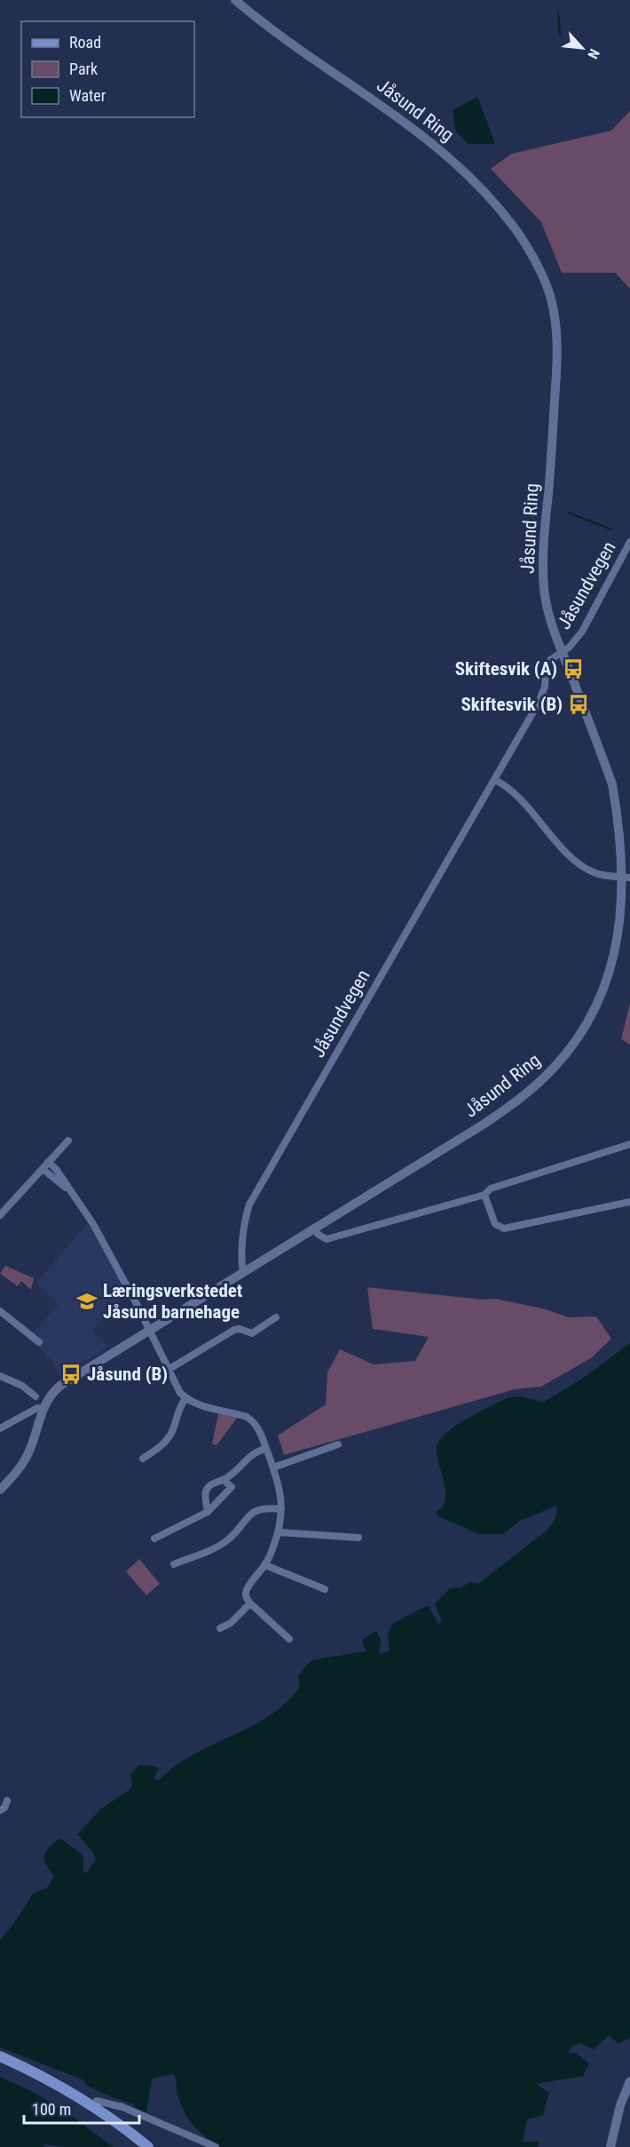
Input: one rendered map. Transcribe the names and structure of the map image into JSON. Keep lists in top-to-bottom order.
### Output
{
  "streets": {
    "main road": ["Jåsund Ring"],
    "street": ["Jåsundvegen"]
  },
  "crossings": [
    ["Jåsund Ring", "Jåsundvegen"]
  ],
  "places": {
    "bus stop": ["Skiftesvik (A)", "Skiftesvik (B)", "Jåsund (B)"],
    "school or university": ["Læringsverkstedet Jåsund barnehage"]
  },
  "legend": ["Road", "Park", "Water"],
  "scale_bar": "100 m",
  "north": "bottom right"
}
